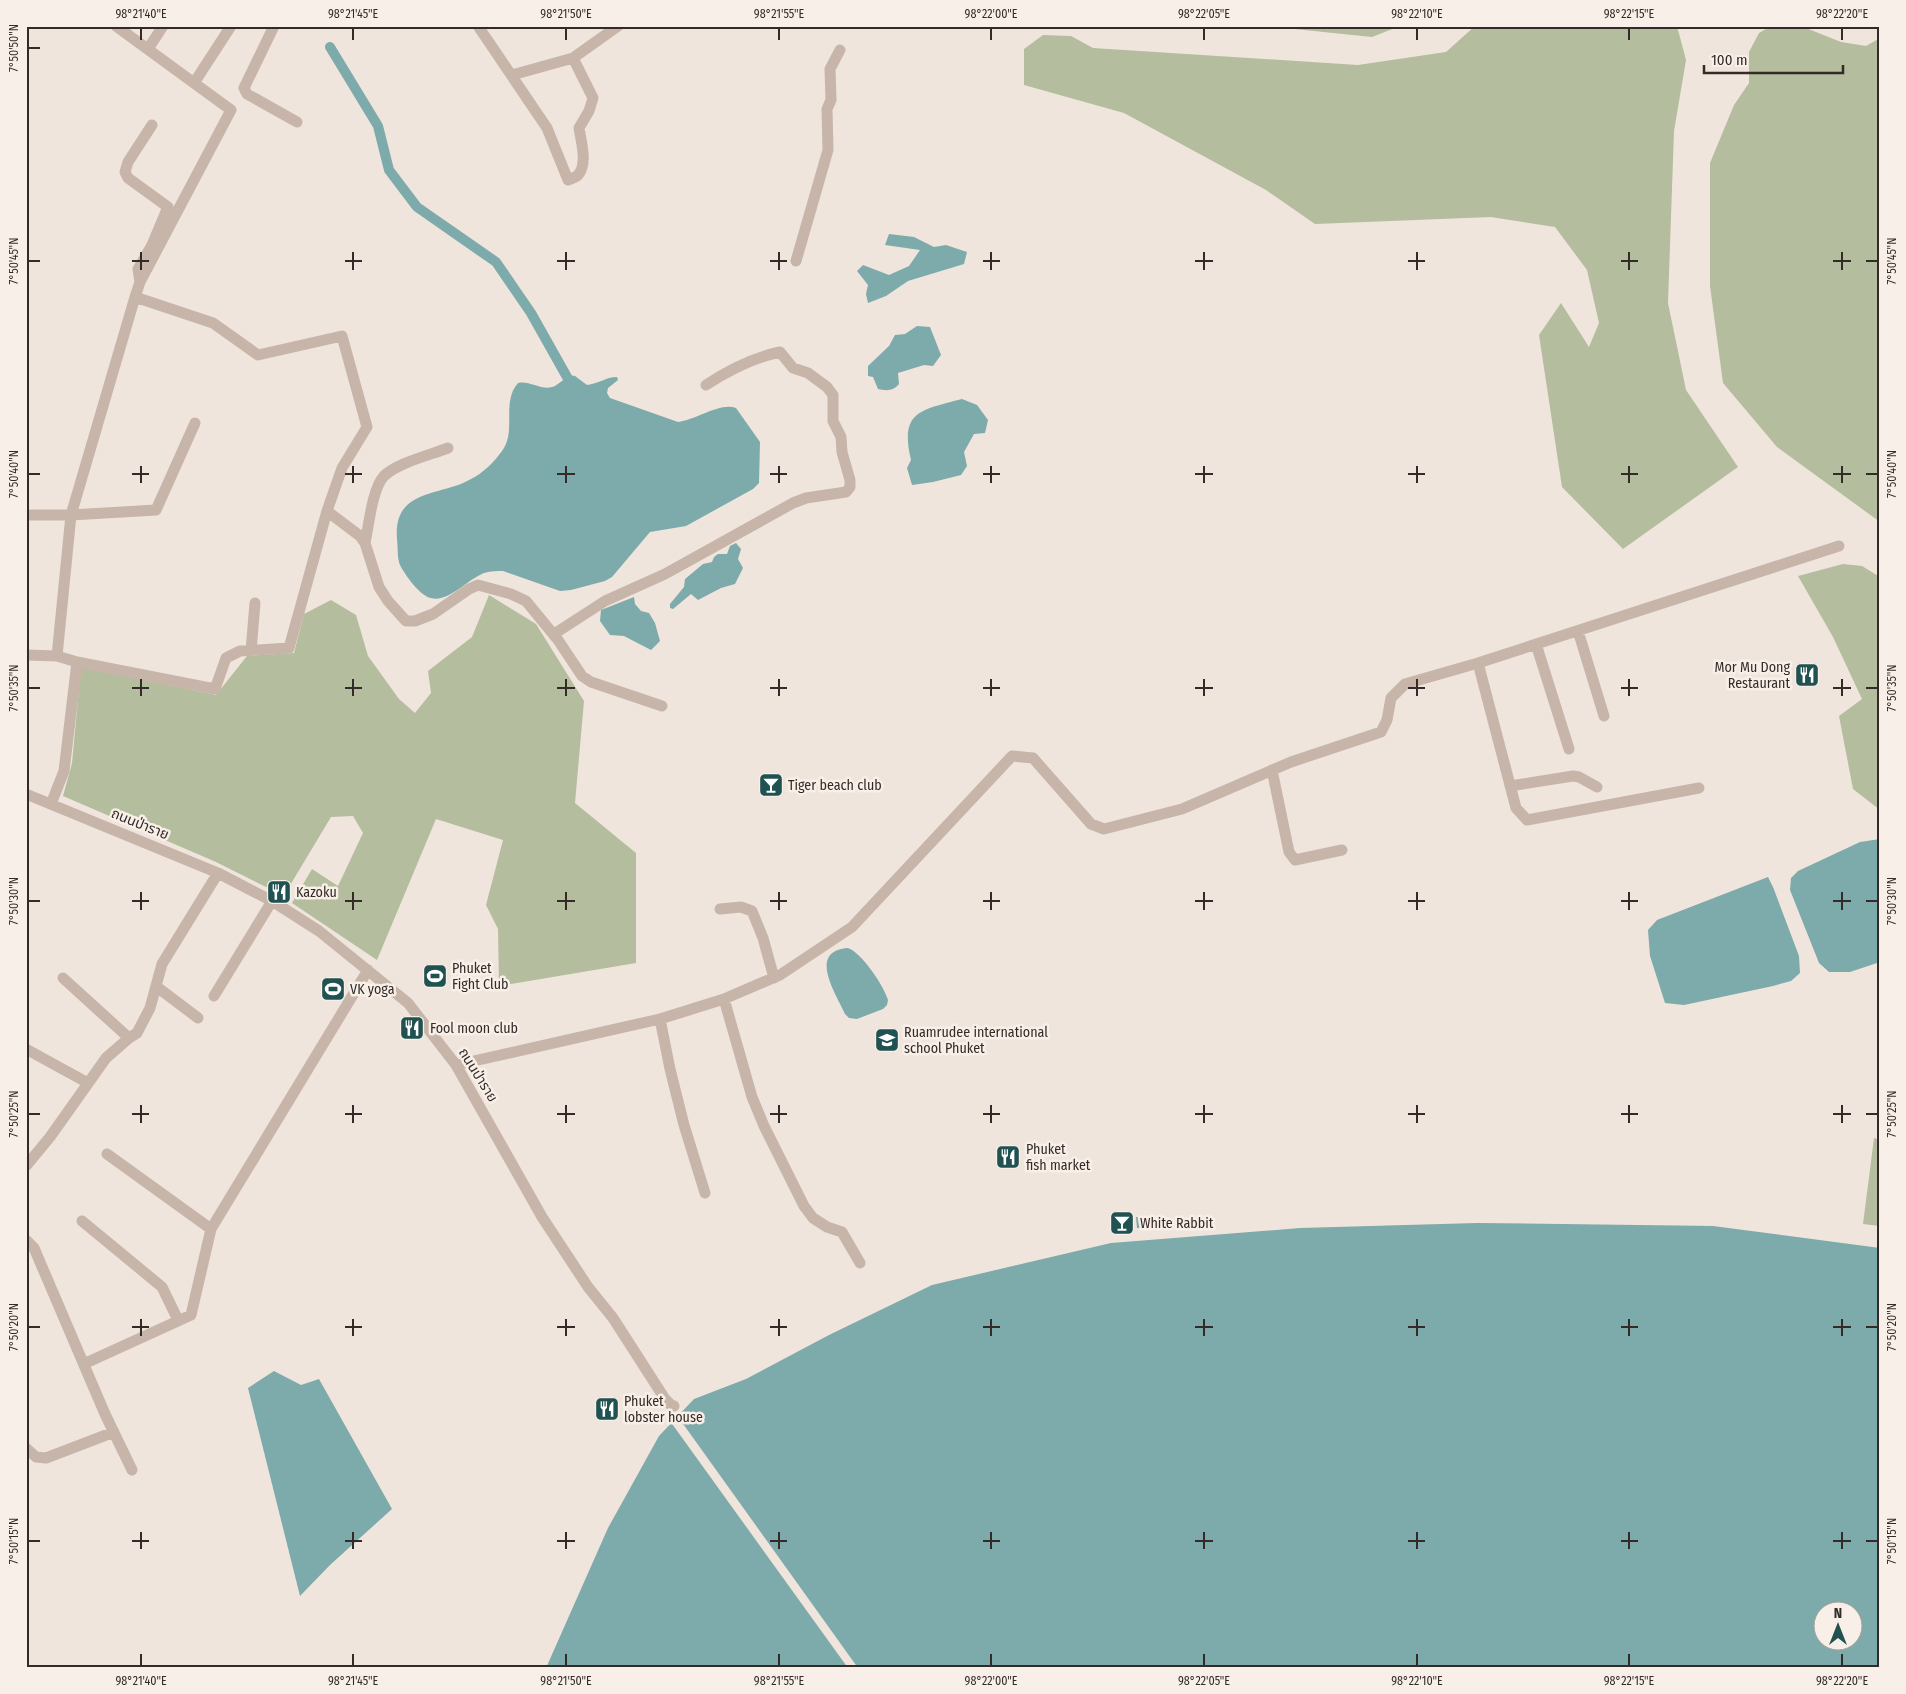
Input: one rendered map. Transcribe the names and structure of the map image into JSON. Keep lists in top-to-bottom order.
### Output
{
  "streets": {
    "street": ["ถนนป่าราย"]
  },
  "places": {
    "restaurant": [
      "Mor Mu Dong Restaurant",
      "Kazoku",
      "Fool moon club",
      "Phuket fish market",
      "Phuket lobster house"
    ],
    "bar": ["Tiger beach club", "White Rabbit"],
    "sports": ["Phuket Fight Club", "VK yoga"],
    "school or university": ["Ruamrudee international school Phuket"]
  },
  "scale_bar": "100 m",
  "north": "top",
  "coordinates": [
    "98°21'40\"E",
    "98°21'45\"E",
    "98°21'50\"E",
    "98°21'55\"E",
    "98°22'00\"E",
    "98°22'05\"E",
    "98°22'10\"E",
    "98°22'15\"E",
    "98°22'20\"E",
    "7°50'50\"N",
    "7°50'45\"N",
    "7°50'40\"N",
    "7°50'35\"N",
    "7°50'30\"N",
    "7°50'25\"N",
    "7°50'20\"N",
    "7°50'15\"N"
  ]
}
